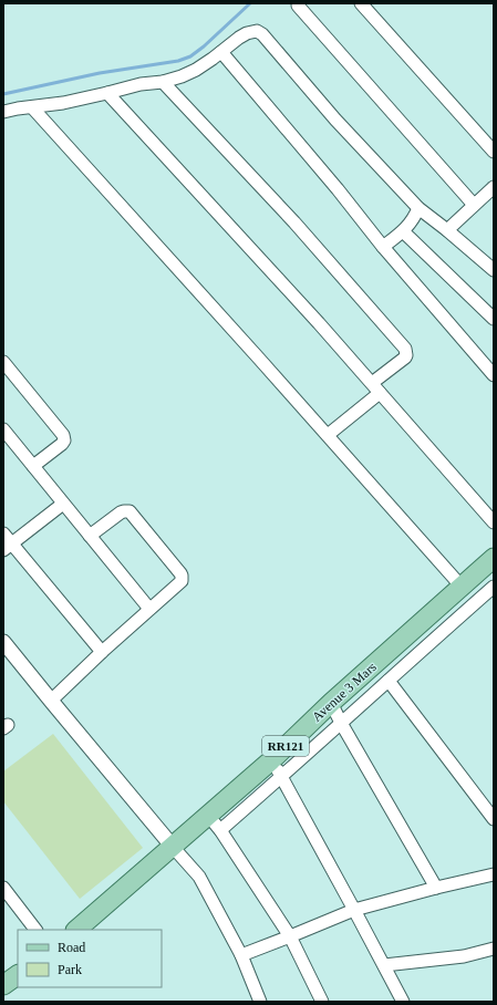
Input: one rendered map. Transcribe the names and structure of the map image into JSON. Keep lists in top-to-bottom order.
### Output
{
  "streets": {
    "main road": ["Avenue 3 Mars", "RR121"]
  },
  "legend": ["Road", "Park"]
}
